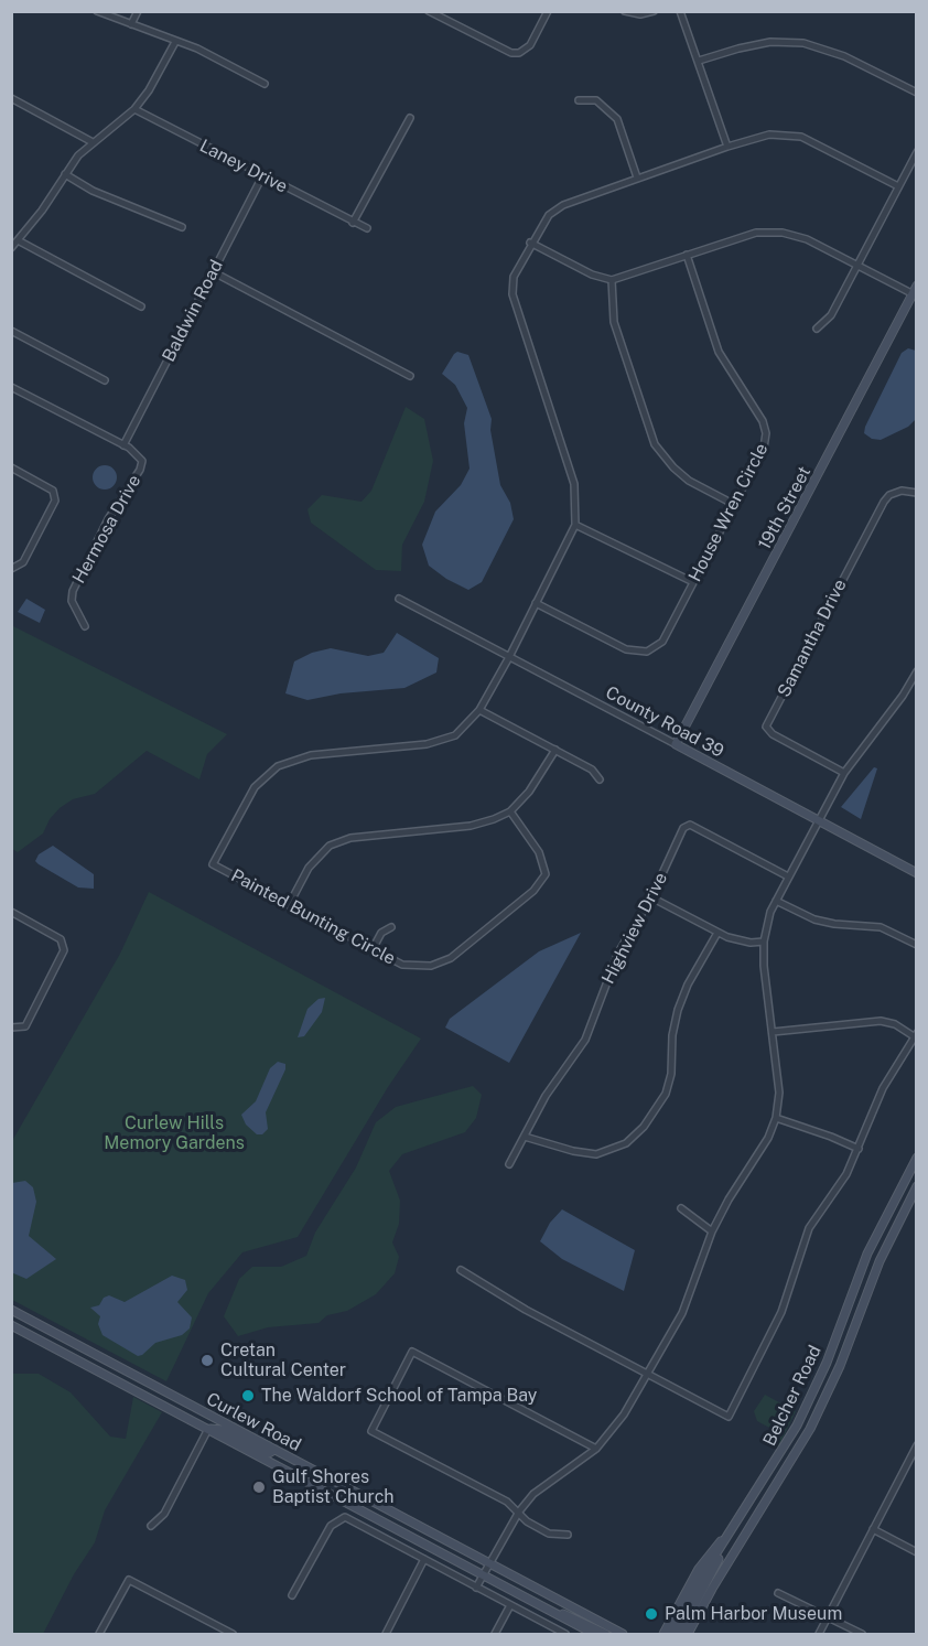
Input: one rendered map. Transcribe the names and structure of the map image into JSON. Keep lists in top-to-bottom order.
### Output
{
  "streets": {
    "main road": [
      "19th Street",
      "County Road 39",
      "Belcher Road",
      "Curlew Road"
    ],
    "street": [
      "Laney Drive",
      "Baldwin Road",
      "House Wren Circle",
      "Hermosa Drive",
      "Samantha Drive",
      "Painted Bunting Circle",
      "Highview Drive"
    ]
  },
  "crossings": [
    ["Laney Drive", "Baldwin Road"],
    ["Baldwin Road", "Hermosa Drive"],
    ["19th Street", "County Road 39"]
  ],
  "parks": ["Curlew Hills Memory Gardens"],
  "places": [
    "Cretan Cultural Center",
    "The Waldorf School of Tampa Bay",
    "Gulf Shores Baptist Church",
    "Palm Harbor Museum"
  ]
}
